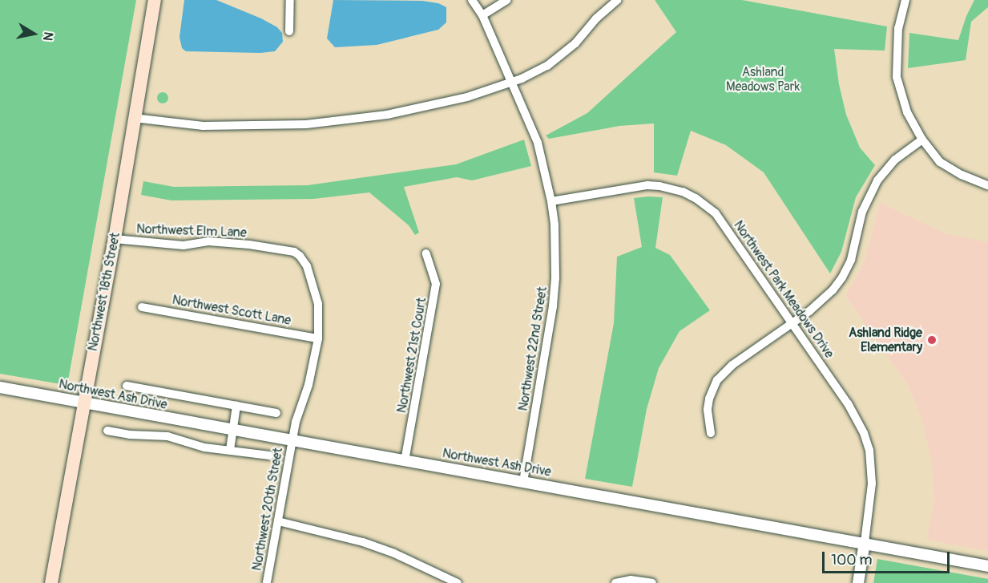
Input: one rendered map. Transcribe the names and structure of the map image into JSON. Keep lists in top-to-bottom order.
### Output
{
  "streets": {
    "main road": ["Northwest 18th Street"],
    "street": [
      "Northwest Elm Lane",
      "Northwest Park Meadows Drive",
      "Northwest Scott Lane",
      "Northwest 22nd Street",
      "Northwest 21st Court",
      "Northwest Ash Drive",
      "Northwest 20th Street"
    ]
  },
  "crossings": [
    ["Northwest Elm Lane", "Northwest 18th Street"],
    ["Northwest Elm Lane", "Northwest Scott Lane"],
    ["Northwest Elm Lane", "Northwest 20th Street"],
    ["Northwest Park Meadows Drive", "Northwest 22nd Street"],
    ["Northwest Park Meadows Drive", "Northwest Ash Drive"],
    ["Northwest 18th Street", "Northwest Ash Drive"],
    ["Northwest Scott Lane", "Northwest 20th Street"],
    ["Northwest 22nd Street", "Northwest Ash Drive"],
    ["Northwest 21st Court", "Northwest Ash Drive"],
    ["Northwest Ash Drive", "Northwest 20th Street"]
  ],
  "parks": ["Ashland Meadows Park"],
  "places": ["Ashland Ridge Elementary"],
  "scale_bar": "100 m",
  "north": "right"
}
